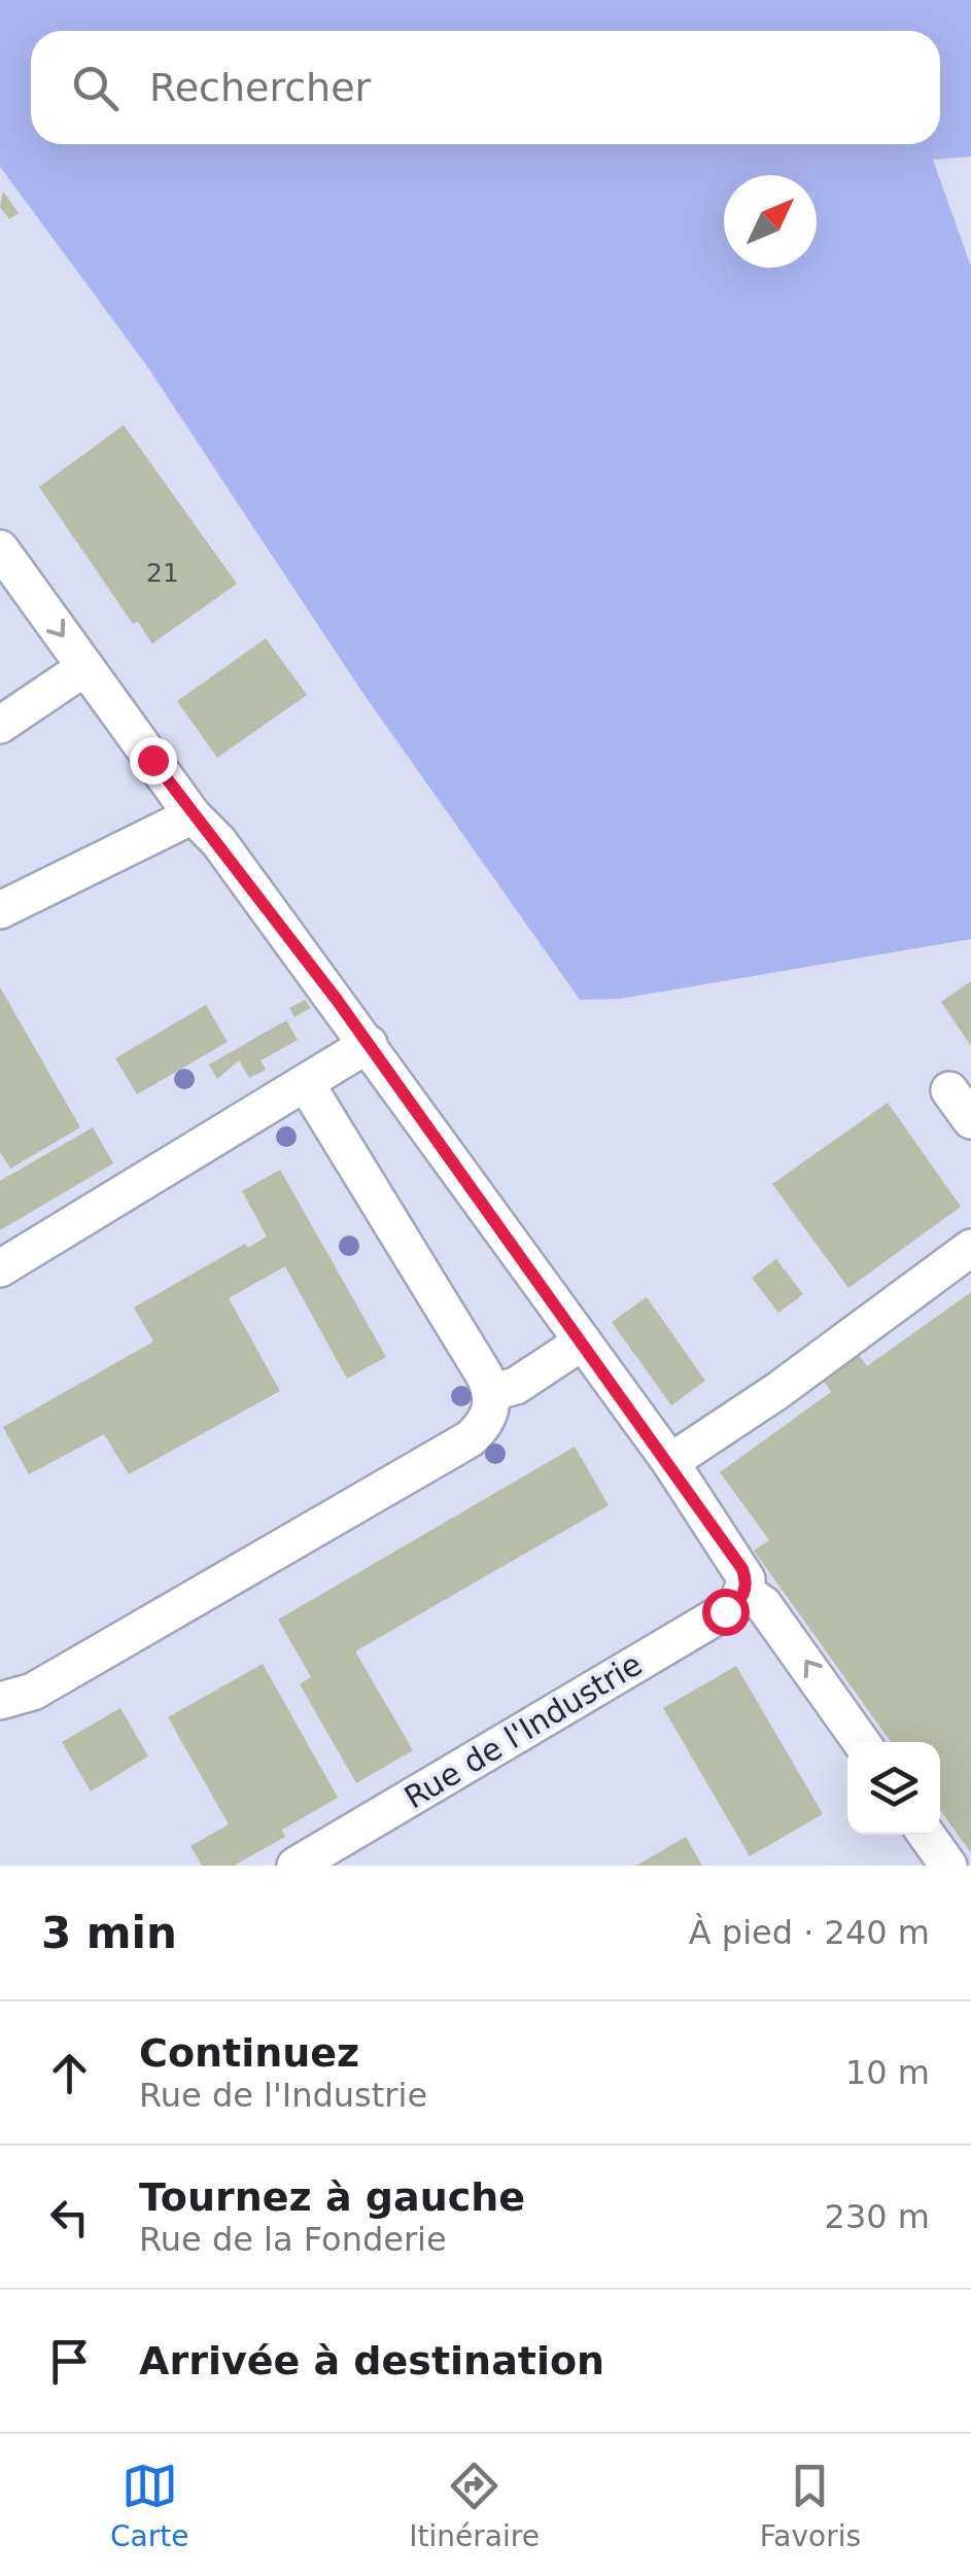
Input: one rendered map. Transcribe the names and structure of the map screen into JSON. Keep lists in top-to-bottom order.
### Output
{
  "streets": {
    "street": ["Rue de l'Industrie"]
  },
  "house_numbers": ["21"],
  "north": "top right",
  "page": {
    "search": "Rechercher",
    "heading": ["3 min", "À pied · 240 m"],
    "list": [
      ["Continuez", "Rue de l'Industrie", "10 m"],
      ["Tournez à gauche", "Rue de la Fonderie", "230 m"],
      "Arrivée à destination"
    ],
    "nav": ["Carte", "Itinéraire", "Favoris"]
  }
}
